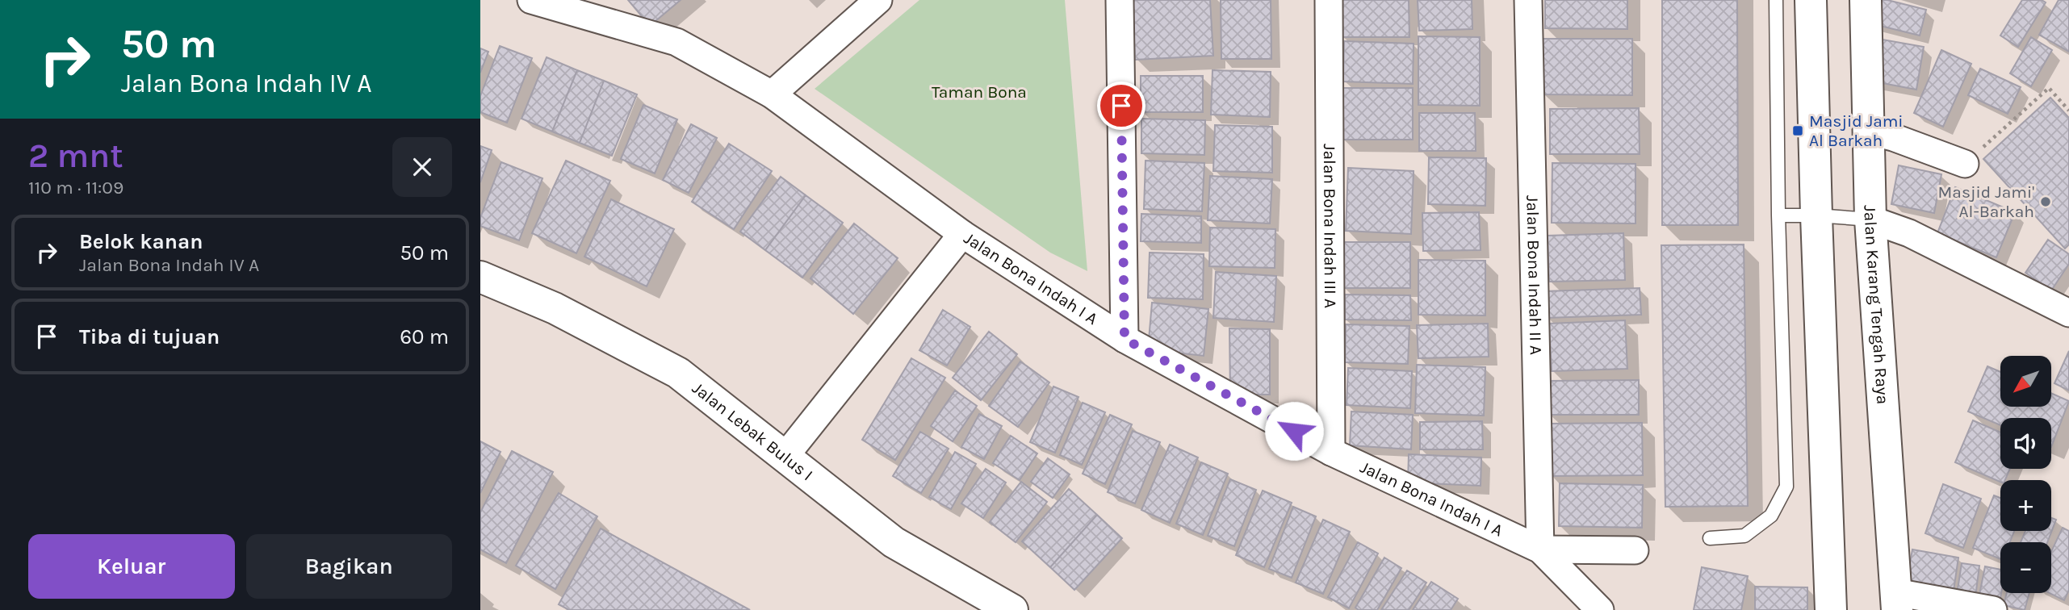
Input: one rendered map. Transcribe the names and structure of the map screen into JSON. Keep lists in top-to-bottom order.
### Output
{
  "streets": {
    "main road": ["Jalan Karang Tengah Raya", "Jalan Lebak Bulus I"],
    "street": ["Jalan Bona Indah III A", "Jalan Bona Indah II A", "Jalan Bona Indah I A"]
  },
  "crossings": [
    ["Jalan Bona Indah III A", "Jalan Bona Indah I A"],
    ["Jalan Bona Indah II A", "Jalan Bona Indah I A"]
  ],
  "parks": ["Taman Bona"],
  "places": {
    "transit": ["Masjid Jami Al Barkah"],
    "other": ["Masjid Jami' Al-Barkah"]
  },
  "north": "bottom left",
  "page": {
    "turn": ["50 m", "Jalan Bona Indah IV A"],
    "heading": ["2 mnt", "110 m · 11:09"],
    "list": [
      {
        "name": "Belok kanan",
        "note": "Jalan Bona Indah IV A",
        "value": "50 m"
      },
      {
        "name": "Tiba di tujuan",
        "value": "60 m"
      }
    ],
    "map_buttons": ["+", "−"],
    "buttons": ["Keluar", "Bagikan"]
  }
}
